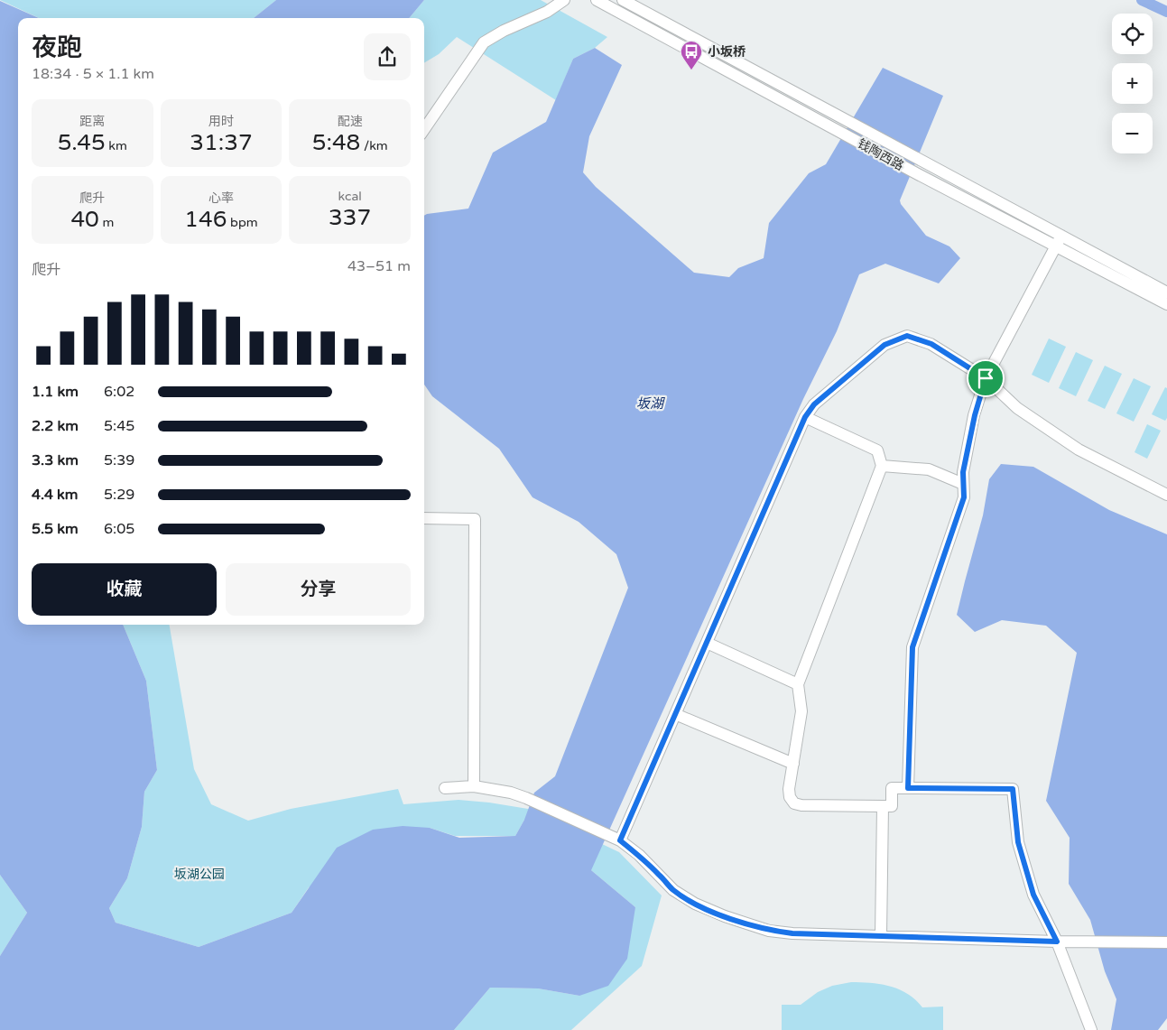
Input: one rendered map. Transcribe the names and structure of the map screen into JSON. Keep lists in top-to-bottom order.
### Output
{
  "streets": {
    "street": ["钱陶西路"]
  },
  "water": ["坂湖"],
  "parks": ["坂湖公园"],
  "places": {
    "bus stop": ["小坂桥"]
  },
  "page": {
    "map_buttons": ["+", "−"],
    "heading": ["夜跑", "18:34 · 5 × 1.1 km"],
    "stats": [
      ["距离", "5.45 km"],
      ["用时", "31:37"],
      ["配速", "5:48 /km"],
      ["爬升", "40 m"],
      ["心率", "146 bpm"],
      ["kcal", "337"]
    ],
    "chart": ["爬升", "43–51 m"],
    "list": [
      {
        "name": "1.1 km",
        "note": "6:02"
      },
      {
        "name": "2.2 km",
        "note": "5:45"
      },
      {
        "name": "3.3 km",
        "note": "5:39"
      },
      {
        "name": "4.4 km",
        "note": "5:29"
      },
      {
        "name": "5.5 km",
        "note": "6:05"
      }
    ],
    "buttons": ["收藏", "分享"]
  }
}
